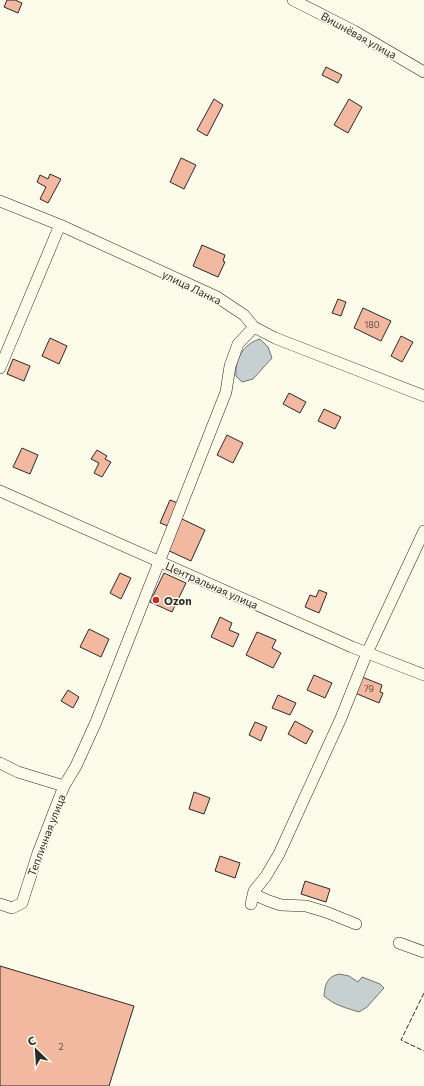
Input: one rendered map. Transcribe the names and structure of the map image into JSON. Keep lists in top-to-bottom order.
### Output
{
  "streets": {
    "street": [
      "Вишнёвая улица",
      "улица Ланка",
      "Центральная улица",
      "Тепличная улица"
    ]
  },
  "places": ["Ozon"],
  "house_numbers": ["180", "79", "2"],
  "north": "top left"
}
